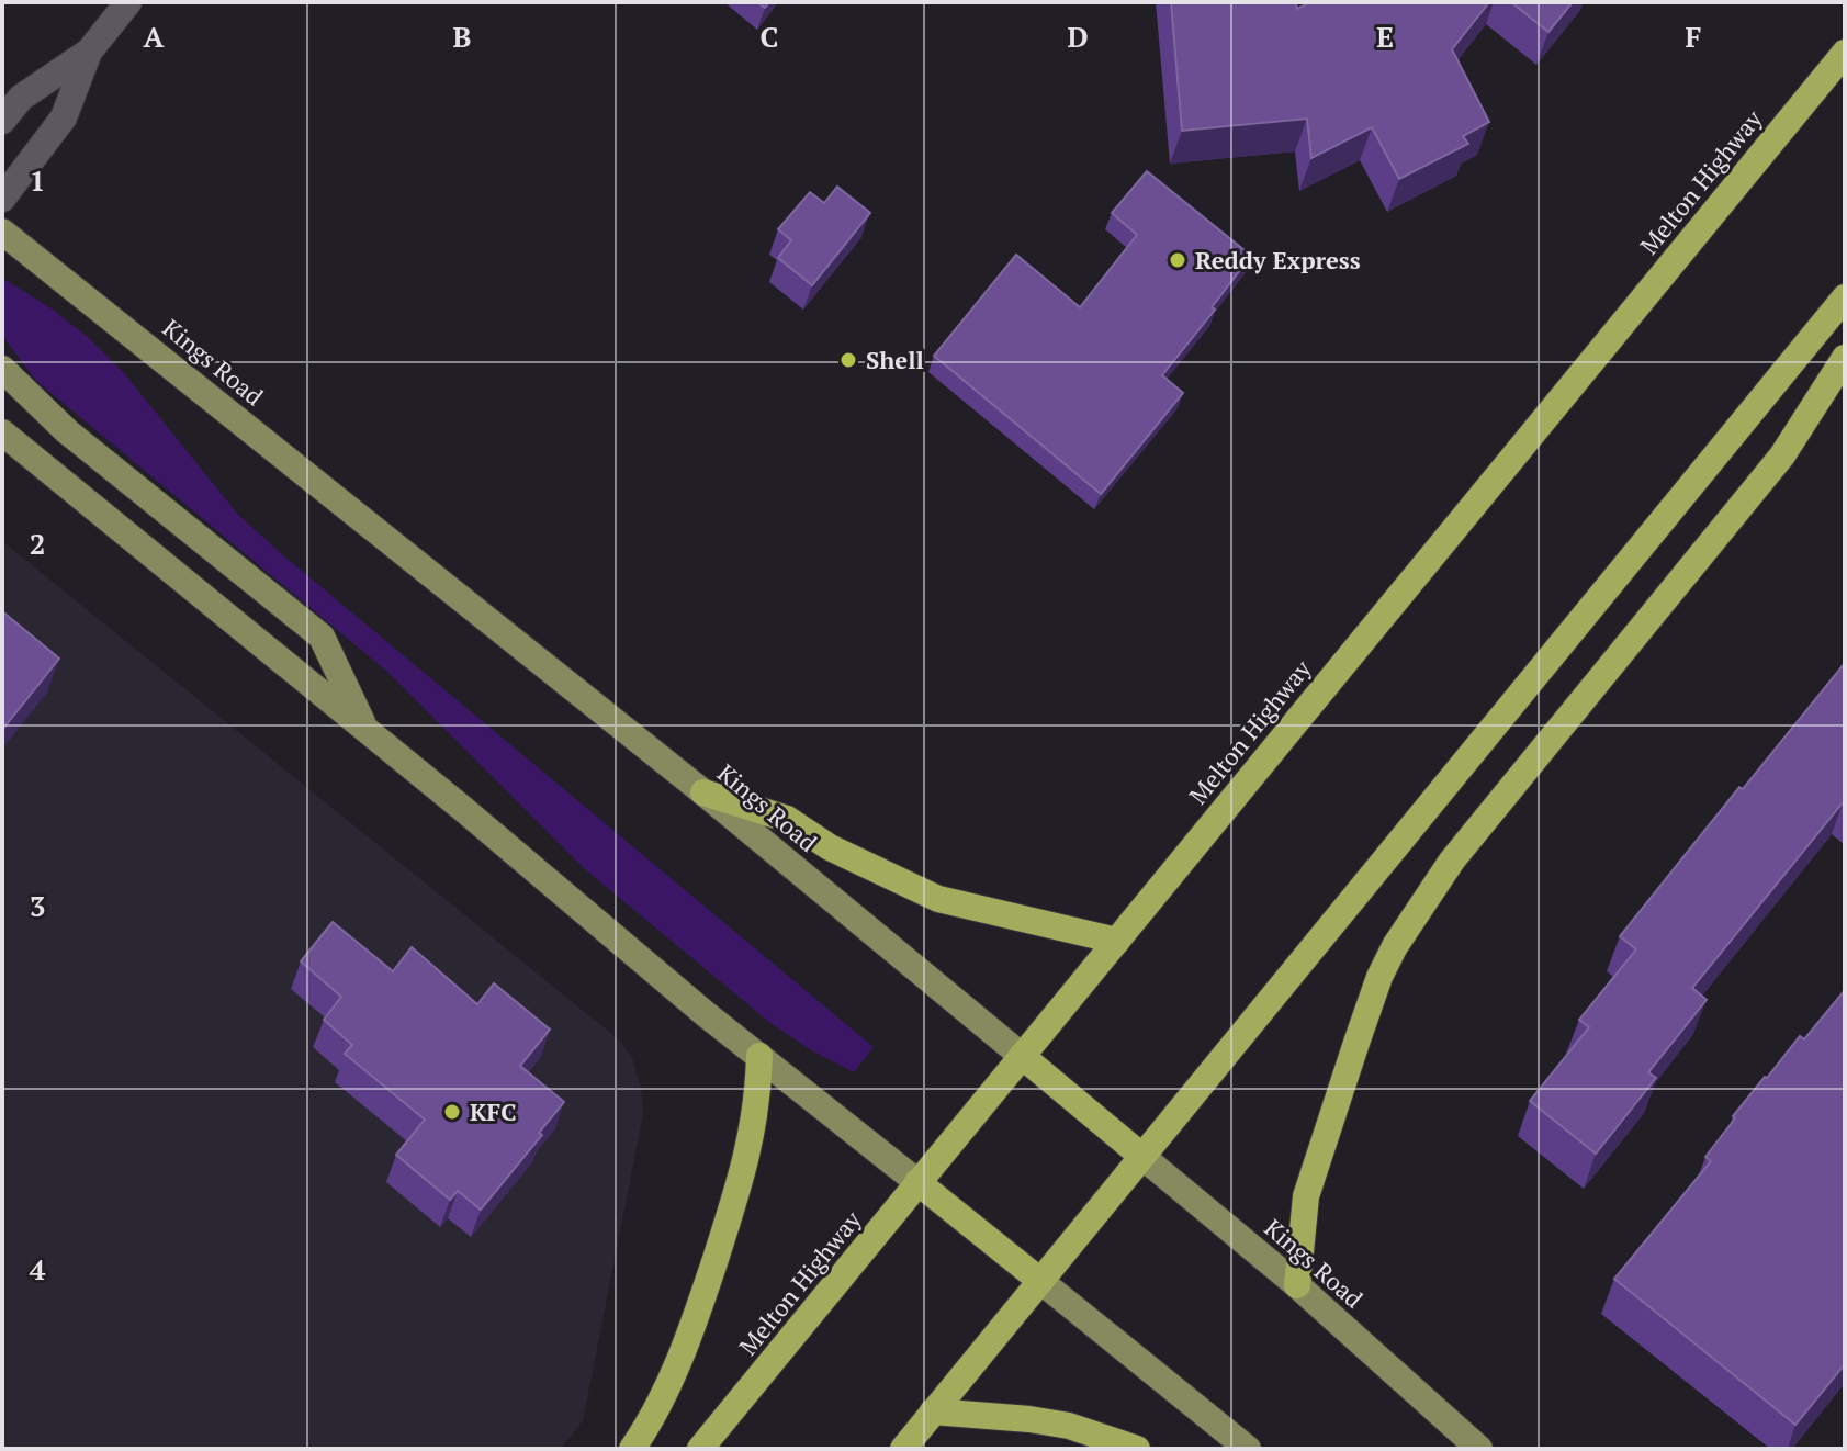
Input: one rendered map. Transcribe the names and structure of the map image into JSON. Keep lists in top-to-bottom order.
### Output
{
  "streets": {
    "highway": ["Melton Highway", "Kings Road"]
  },
  "crossings": [
    ["Melton Highway", "Kings Road"]
  ],
  "places": ["Reddy Express", "Shell", "KFC"],
  "grid": {
    "columns": [
      "A",
      "B",
      "C",
      "D",
      "E",
      "F"
    ],
    "rows": [
      "1",
      "2",
      "3",
      "4"
    ]
  }
}
